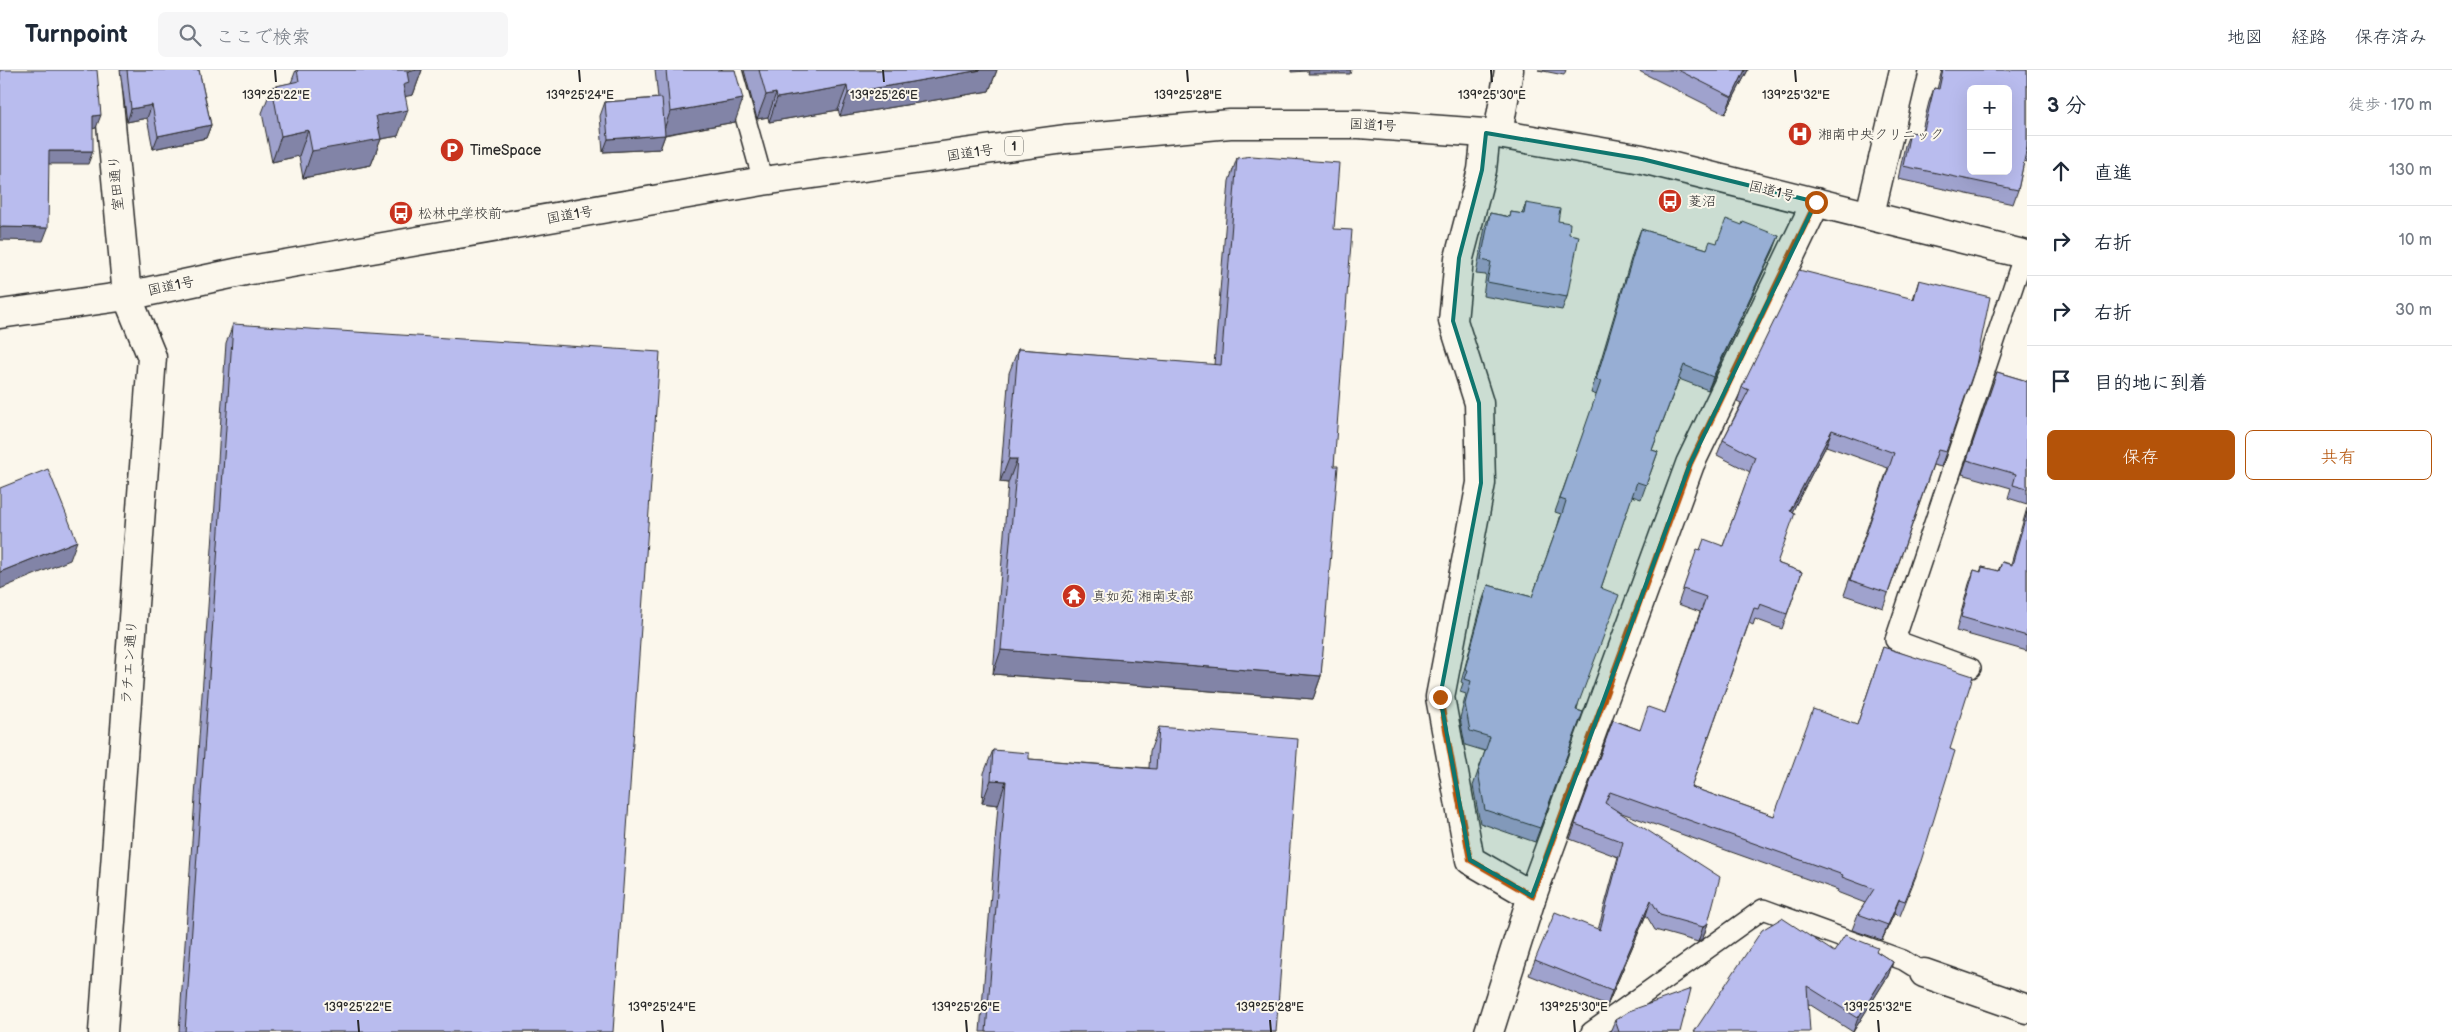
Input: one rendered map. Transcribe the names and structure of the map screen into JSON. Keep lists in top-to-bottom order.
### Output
{
  "streets": {
    "main road": [
      "国道1号",
      "1",
      "室田通り",
      "ラチエン通り"
    ]
  },
  "crossings": [
    ["国道1号", "室田通り"],
    ["国道1号", "ラチエン通り"],
    ["室田通り", "ラチエン通り"]
  ],
  "places": {
    "hospital": ["湘南中央クリニック"],
    "parking": ["TimeSpace"],
    "bus stop": ["菱沼", "松林中学校前"],
    "temple": ["真如苑 湘南支部"]
  },
  "page": {
    "header": "Turnpoint",
    "search": "ここで検索",
    "nav": ["地図", "経路", "保存済み"],
    "heading": ["3 分", "徒歩 · 170 m"],
    "map_buttons": ["+", "−"],
    "list": [
      ["直進", "130 m"],
      ["右折", "10 m"],
      ["右折", "30 m"],
      "目的地に到着"
    ],
    "buttons": ["保存", "共有"]
  },
  "coordinates": [
    "139°25'22\"E",
    "139°25'24\"E",
    "139°25'26\"E",
    "139°25'28\"E",
    "139°25'30\"E",
    "139°25'32\"E"
  ]
}
